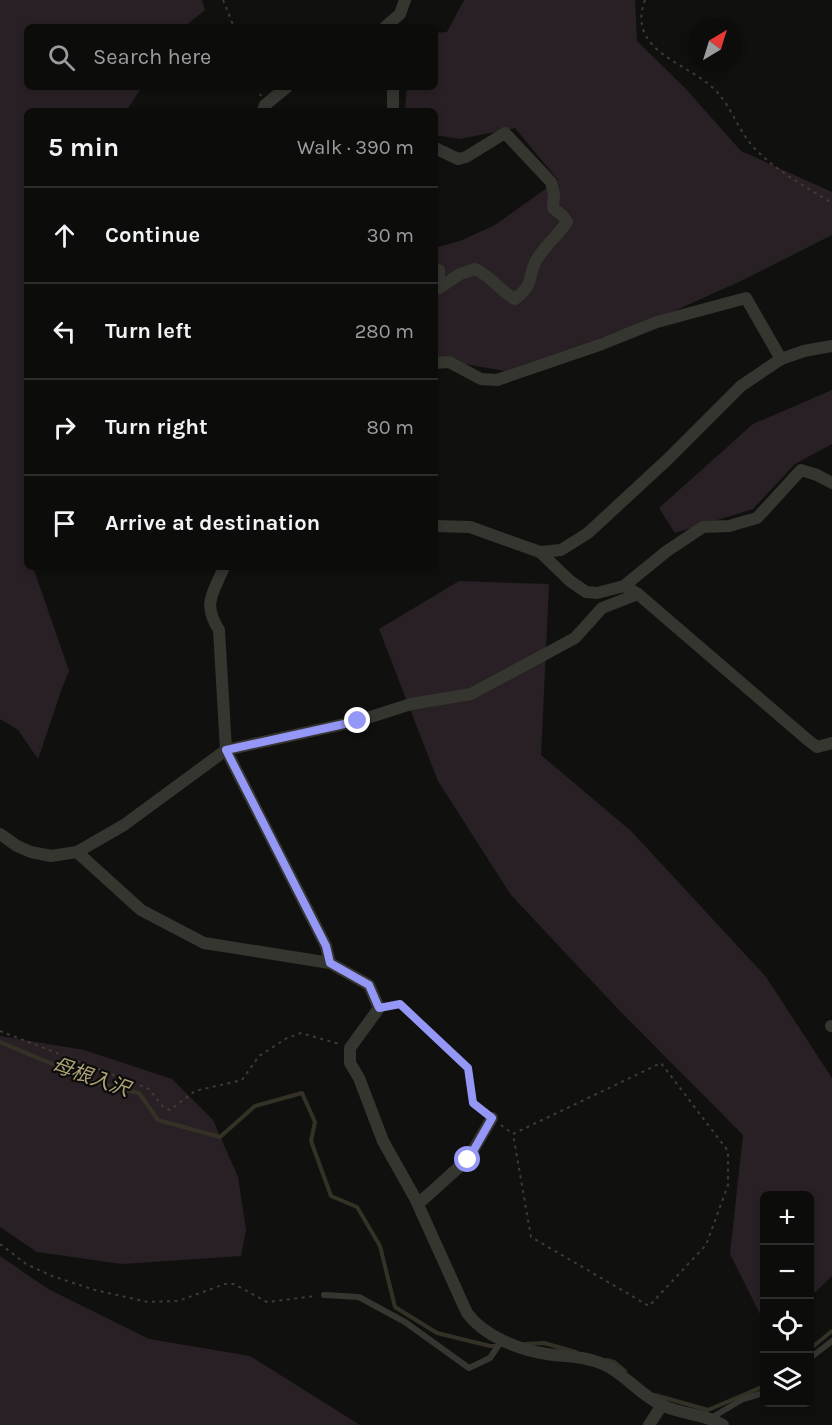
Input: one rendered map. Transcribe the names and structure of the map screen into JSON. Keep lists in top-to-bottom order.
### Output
{
  "water": ["母根入沢"],
  "north": "top right",
  "page": {
    "search": "Search here",
    "heading": ["5 min", "Walk · 390 m"],
    "list": [
      ["Continue", "30 m"],
      ["Turn left", "280 m"],
      ["Turn right", "80 m"],
      "Arrive at destination"
    ],
    "map_buttons": ["+", "−"]
  }
}
